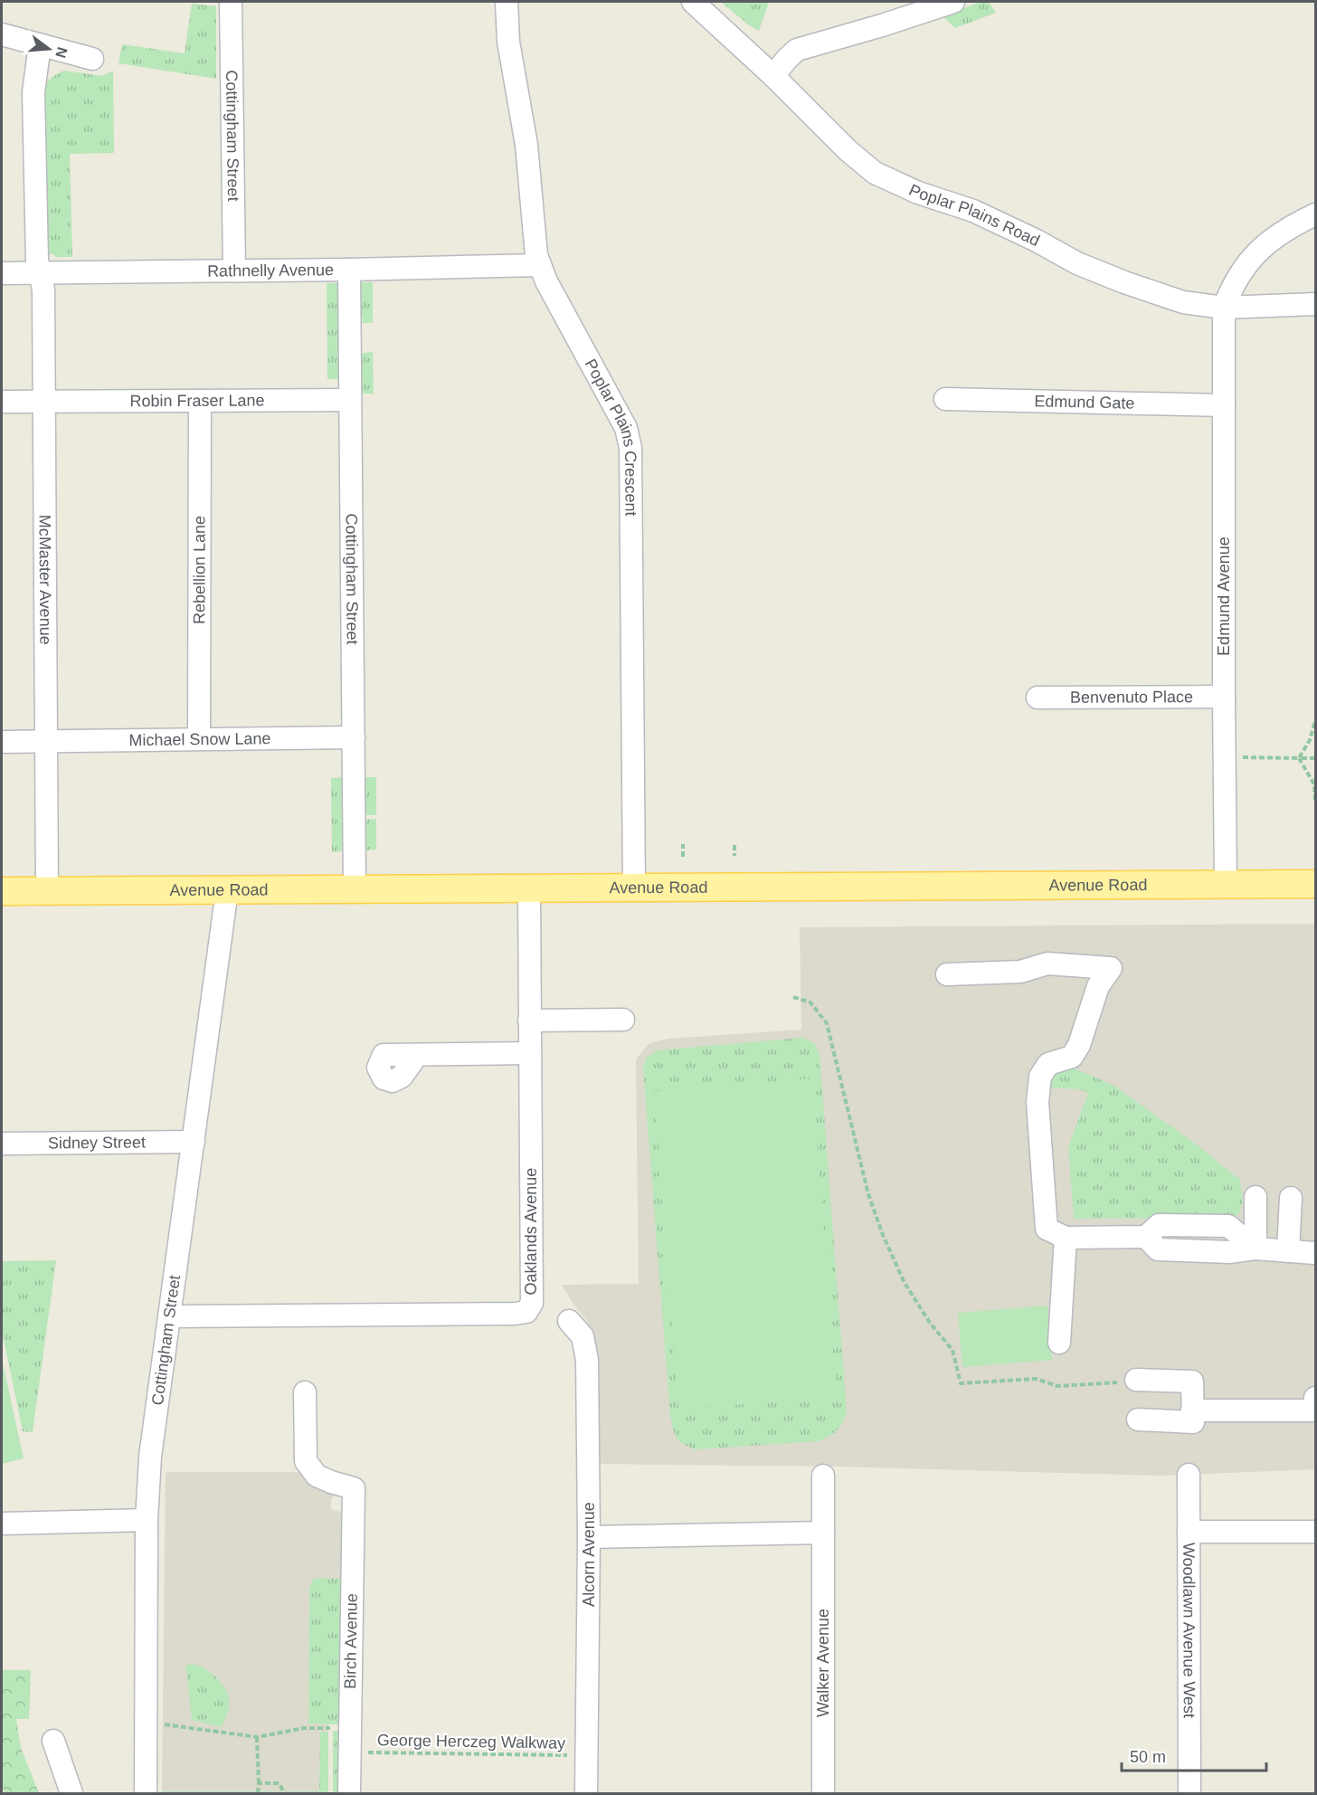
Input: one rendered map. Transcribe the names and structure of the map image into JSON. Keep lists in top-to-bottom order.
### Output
{
  "streets": {
    "main road": ["Avenue Road"],
    "street": [
      "Cottingham Street",
      "Poplar Plains Road",
      "Rathnelly Avenue",
      "Robin Fraser Lane",
      "Edmund Gate",
      "Poplar Plains Crescent",
      "Rebellion Lane",
      "McMaster Avenue",
      "Edmund Avenue",
      "Benvenuto Place",
      "Michael Snow Lane",
      "Sidney Street",
      "Oaklands Avenue",
      "Alcorn Avenue",
      "Woodlawn Avenue West",
      "Birch Avenue",
      "Walker Avenue"
    ],
    "path": ["George Herczeg Walkway"]
  },
  "crossings": [
    ["Cottingham Street", "Rathnelly Avenue"],
    ["Cottingham Street", "Robin Fraser Lane"],
    ["Cottingham Street", "Michael Snow Lane"],
    ["Cottingham Street", "Avenue Road"],
    ["Cottingham Street", "Sidney Street"],
    ["Cottingham Street", "Oaklands Avenue"],
    ["Poplar Plains Road", "Edmund Avenue"],
    ["Rathnelly Avenue", "Poplar Plains Crescent"],
    ["Rathnelly Avenue", "McMaster Avenue"],
    ["Robin Fraser Lane", "Rebellion Lane"],
    ["Robin Fraser Lane", "McMaster Avenue"],
    ["Edmund Gate", "Edmund Avenue"],
    ["Poplar Plains Crescent", "Avenue Road"],
    ["Rebellion Lane", "Michael Snow Lane"],
    ["McMaster Avenue", "Michael Snow Lane"],
    ["McMaster Avenue", "Avenue Road"],
    ["Edmund Avenue", "Benvenuto Place"],
    ["Edmund Avenue", "Avenue Road"],
    ["Avenue Road", "Oaklands Avenue"]
  ],
  "scale_bar": "50 m",
  "north": "right"
}
